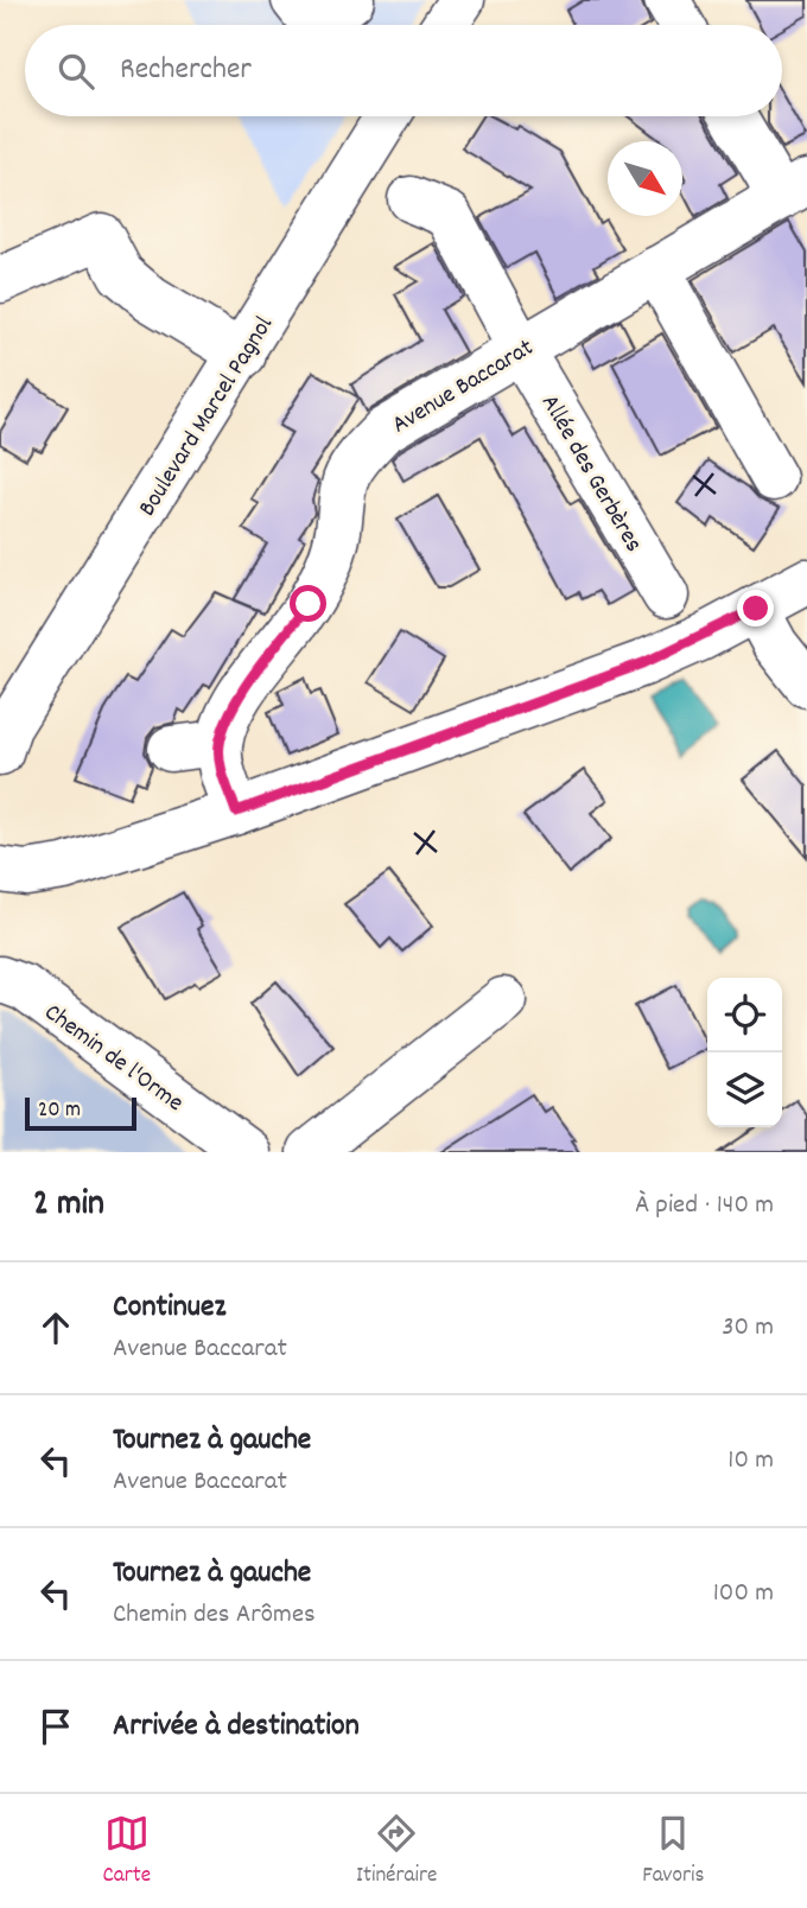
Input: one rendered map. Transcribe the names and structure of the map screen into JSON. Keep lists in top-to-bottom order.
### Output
{
  "streets": {
    "street": [
      "Avenue Baccarat",
      "Boulevard Marcel Pagnol",
      "Allée des Gerbères",
      "Chemin de l'Orme"
    ]
  },
  "crossings": [
    ["Avenue Baccarat", "Allée des Gerbères"]
  ],
  "scale_bar": "20 m",
  "north": "bottom right",
  "page": {
    "search": "Rechercher",
    "scale": "20 m",
    "heading": ["2 min", "À pied · 140 m"],
    "list": [
      ["Continuez", "Avenue Baccarat", "30 m"],
      ["Tournez à gauche", "Avenue Baccarat", "10 m"],
      ["Tournez à gauche", "Chemin des Arômes", "100 m"],
      "Arrivée à destination"
    ],
    "nav": ["Carte", "Itinéraire", "Favoris"]
  }
}
